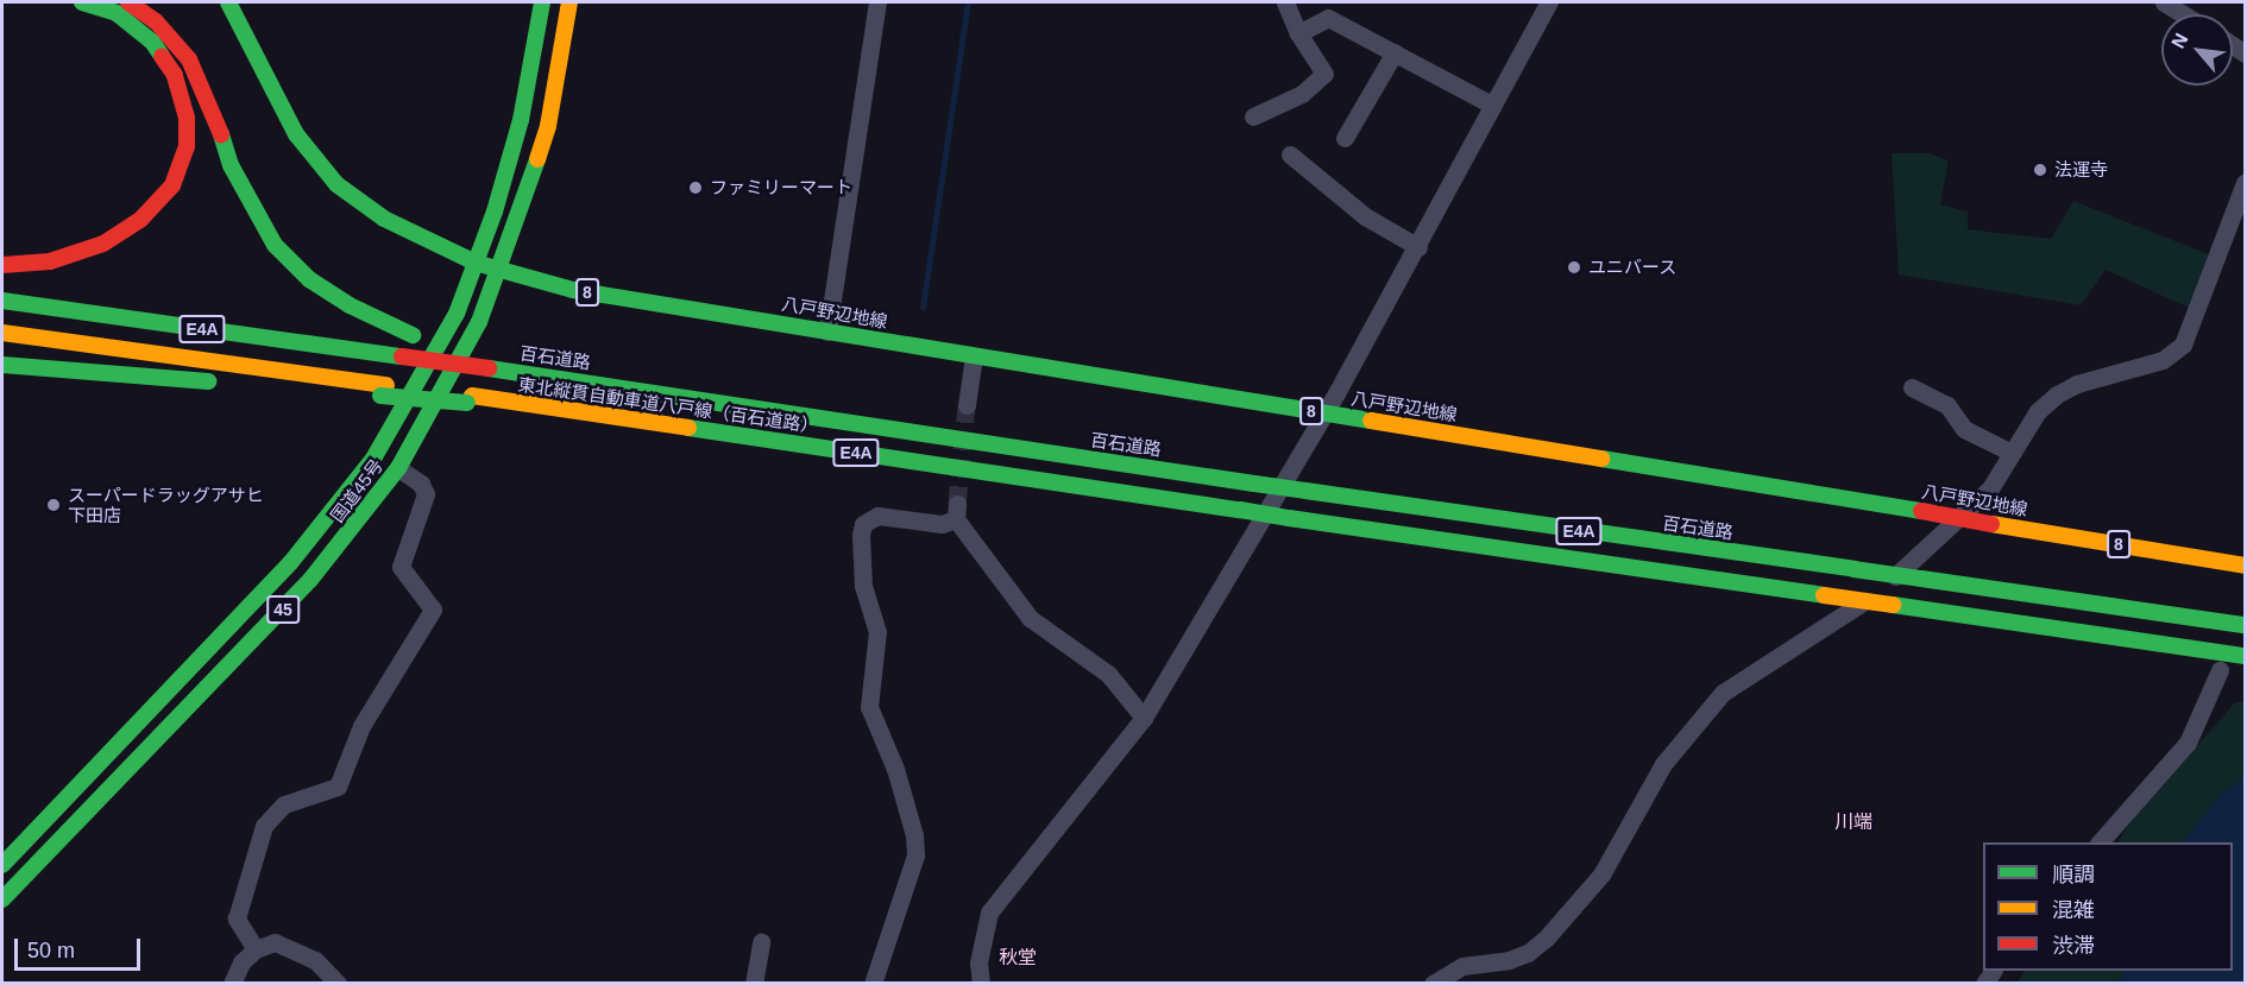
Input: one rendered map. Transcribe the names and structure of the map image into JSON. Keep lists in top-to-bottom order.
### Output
{
  "streets": {
    "main road": [
      "8",
      "八戸野辺地線",
      "E4A",
      "百石道路",
      "東北縦貫自動車道八戸線（百石道路）",
      "国道45号",
      "45"
    ]
  },
  "crossings": [
    ["八戸野辺地線", "国道45号"],
    ["E4A", "東北縦貫自動車道八戸線（百石道路）"]
  ],
  "districts": ["川端", "秋堂"],
  "places": [
    "法運寺",
    "ファミリーマート",
    "ユニバース",
    "スーパードラッグアサヒ 下田店"
  ],
  "legend": ["順調", "混雑", "渋滞"],
  "scale_bar": "50 m",
  "north": "top left"
}
